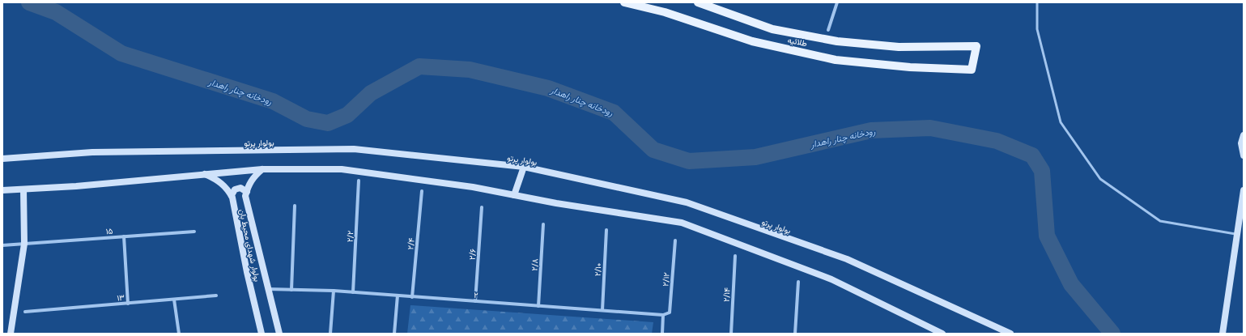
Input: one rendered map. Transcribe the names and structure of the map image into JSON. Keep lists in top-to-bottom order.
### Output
{
  "streets": {
    "main road": ["طلائیه", "بولوار پرتو", "بولوار شهدای محیط بان"],
    "street": [
      "۱۵",
      "۲/۲",
      "۲/۴",
      "۲/۶",
      "۲/۸",
      "۲/۱۰",
      "۲/۱۲",
      "۲",
      "۲/۱۴",
      "۱۳"
    ]
  },
  "crossings": [
    ["۲/۲", "۲"],
    ["۲/۴", "۲"],
    ["بولوار شهدای محیط بان", "۲"],
    ["۲/۶", "۲"],
    ["۲/۸", "۲"],
    ["۲/۱۰", "۲"],
    ["۲/۱۲", "۲"]
  ],
  "water": ["رودخانه چنار راهدار"]
}
